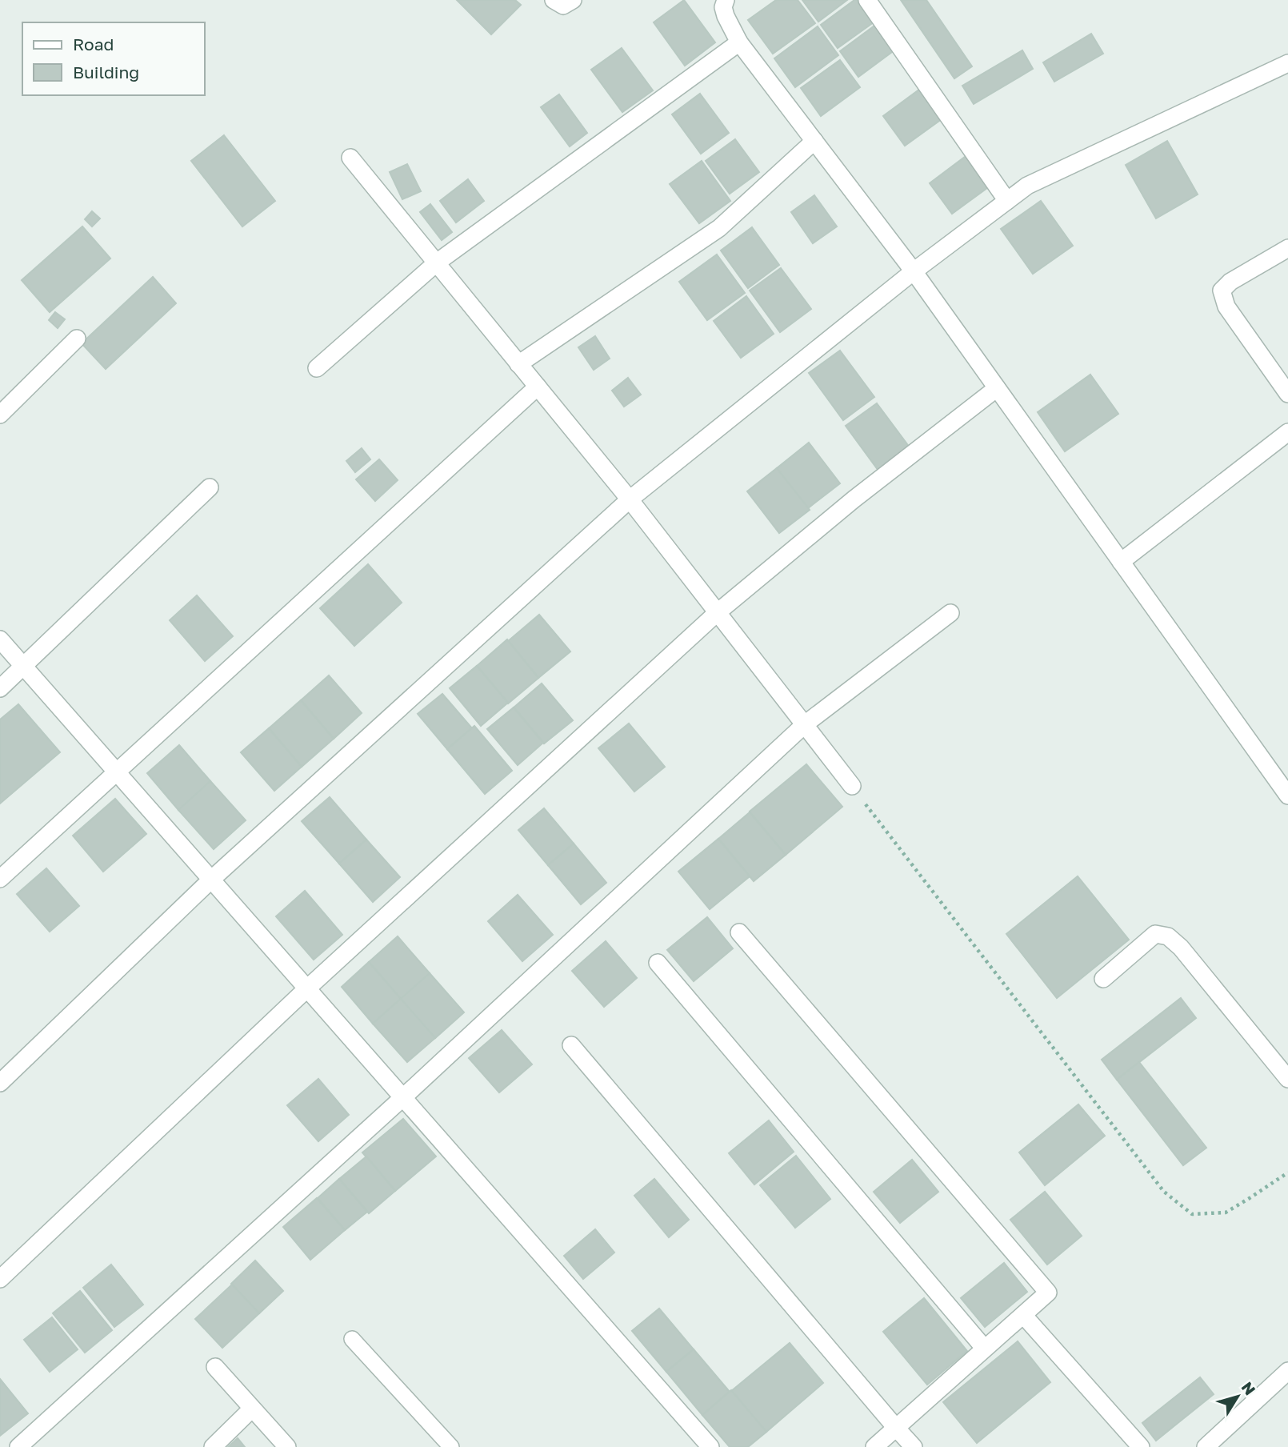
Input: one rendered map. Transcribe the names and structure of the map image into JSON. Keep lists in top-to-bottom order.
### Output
{
  "legend": ["Road", "Building"],
  "north": "top right"
}
